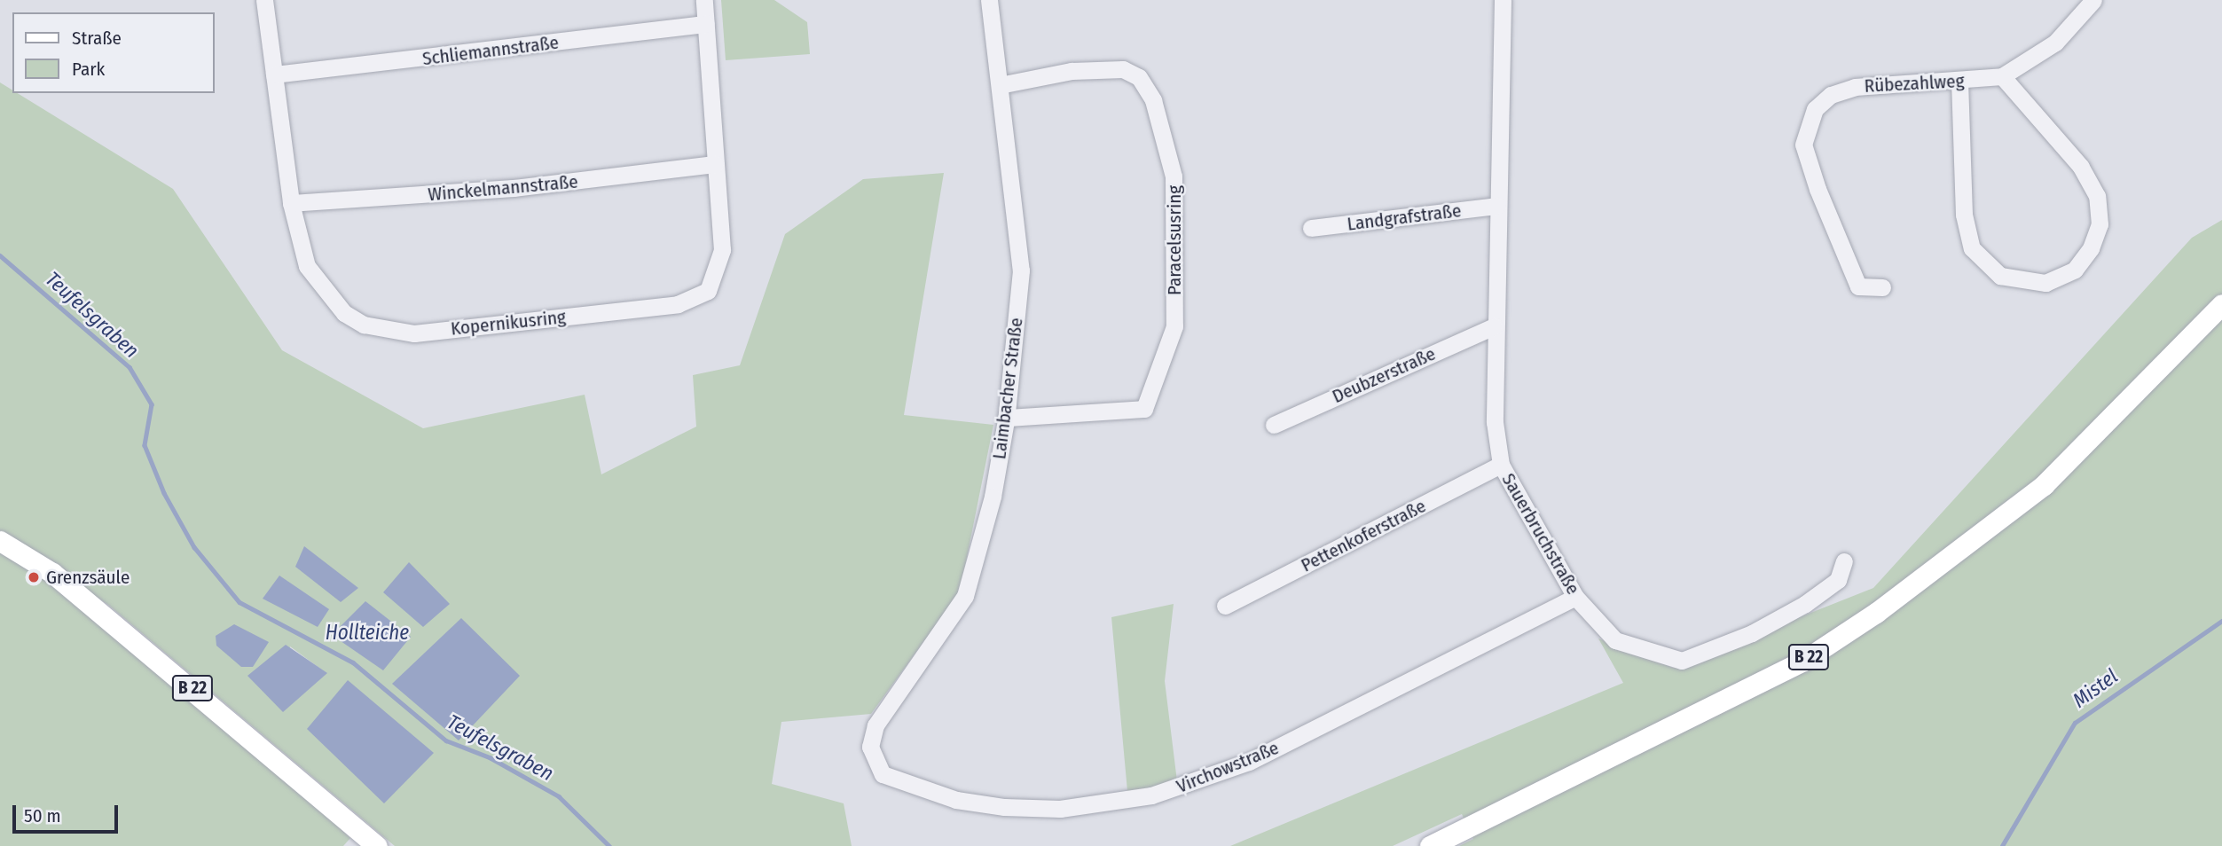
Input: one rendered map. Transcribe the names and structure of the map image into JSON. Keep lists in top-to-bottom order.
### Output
{
  "streets": {
    "main road": ["B 22"],
    "street": [
      "Schliemannstraße",
      "Rübezahlweg",
      "Winckelmannstraße",
      "Landgrafstraße",
      "Paracelsusring",
      "Kopernikusring",
      "Deubzerstraße",
      "Laimbacher Straße",
      "Sauerbruchstraße",
      "Pettenkoferstraße",
      "Virchowstraße"
    ]
  },
  "crossings": [
    ["Schliemannstraße", "Kopernikusring"],
    ["Winckelmannstraße", "Kopernikusring"],
    ["Landgrafstraße", "Sauerbruchstraße"],
    ["Paracelsusring", "Laimbacher Straße"],
    ["Deubzerstraße", "Sauerbruchstraße"],
    ["Laimbacher Straße", "Virchowstraße"],
    ["Sauerbruchstraße", "Pettenkoferstraße"],
    ["Sauerbruchstraße", "Virchowstraße"]
  ],
  "water": ["Teufelsgraben", "Hollteiche", "Mistel"],
  "places": ["Grenzsäule"],
  "legend": ["Straße", "Park"],
  "scale_bar": "50 m"
}
